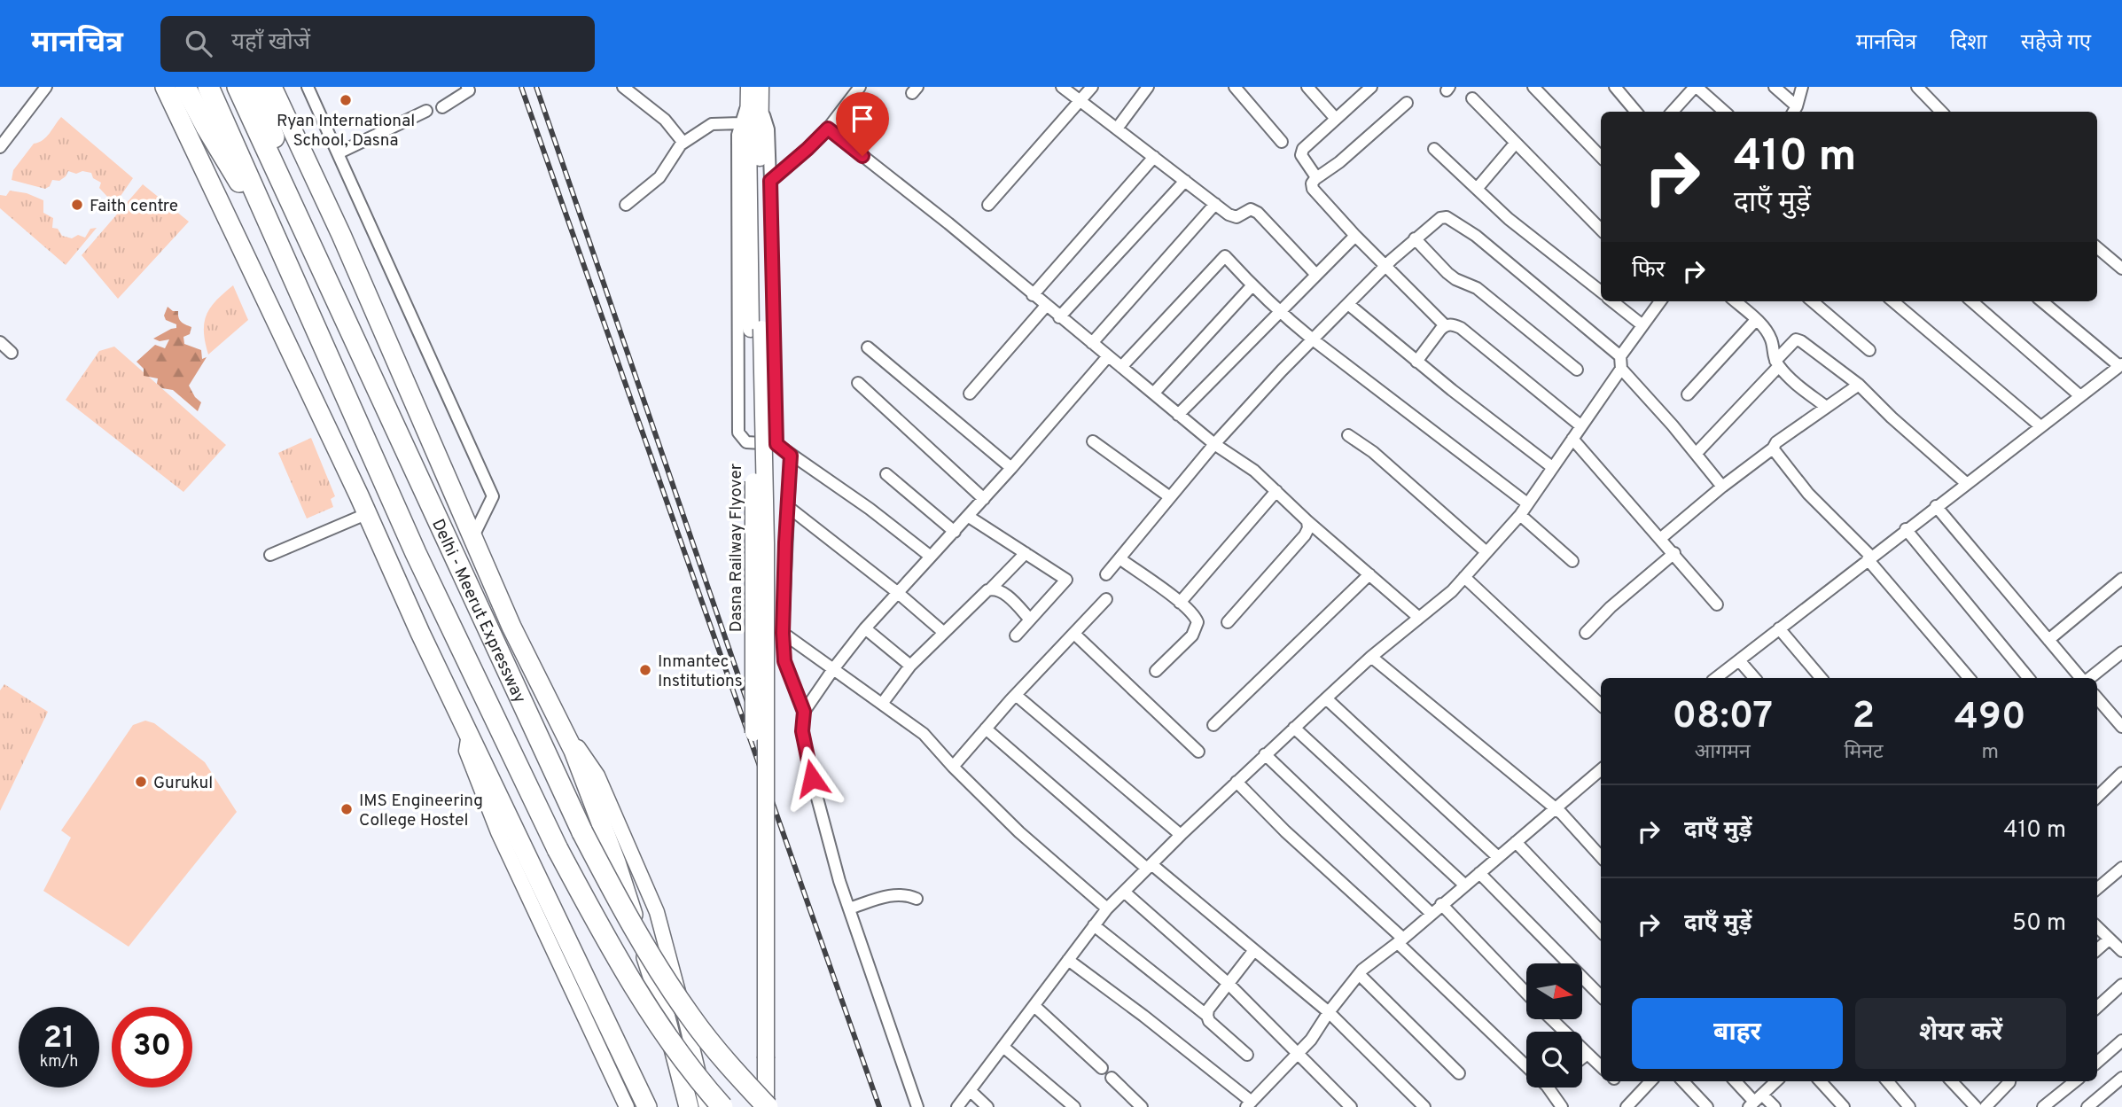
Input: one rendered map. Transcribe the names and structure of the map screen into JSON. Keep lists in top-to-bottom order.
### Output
{
  "streets": {
    "highway": ["Delhi - Meerut Expressway"],
    "main road": ["Dasna Railway Flyover"]
  },
  "crossings": [
    ["Dasna Railway Flyover", "Delhi - Meerut Expressway"]
  ],
  "places": [
    "Ryan International School, Dasna",
    "Faith centre",
    "Inmantec Institutions",
    "Gurukul",
    "IMS Engineering College Hostel"
  ],
  "north": "right",
  "page": {
    "header": "मानचित्र",
    "search": "यहाँ खोजें",
    "nav": ["मानचित्र", "दिशा", "सहेजे गए"],
    "turn": ["410 m", "दाएँ मुड़ें"],
    "then": "फिर",
    "eta": [
      "08:07",
      "आगमन",
      "2",
      "मिनट",
      "490",
      "m"
    ],
    "list": [
      {
        "name": "दाएँ मुड़ें",
        "value": "410 m"
      },
      {
        "name": "दाएँ मुड़ें",
        "value": "50 m"
      }
    ],
    "buttons": ["बाहर", "शेयर करें"],
    "speed": "21 km/h",
    "limit": "30"
  }
}
